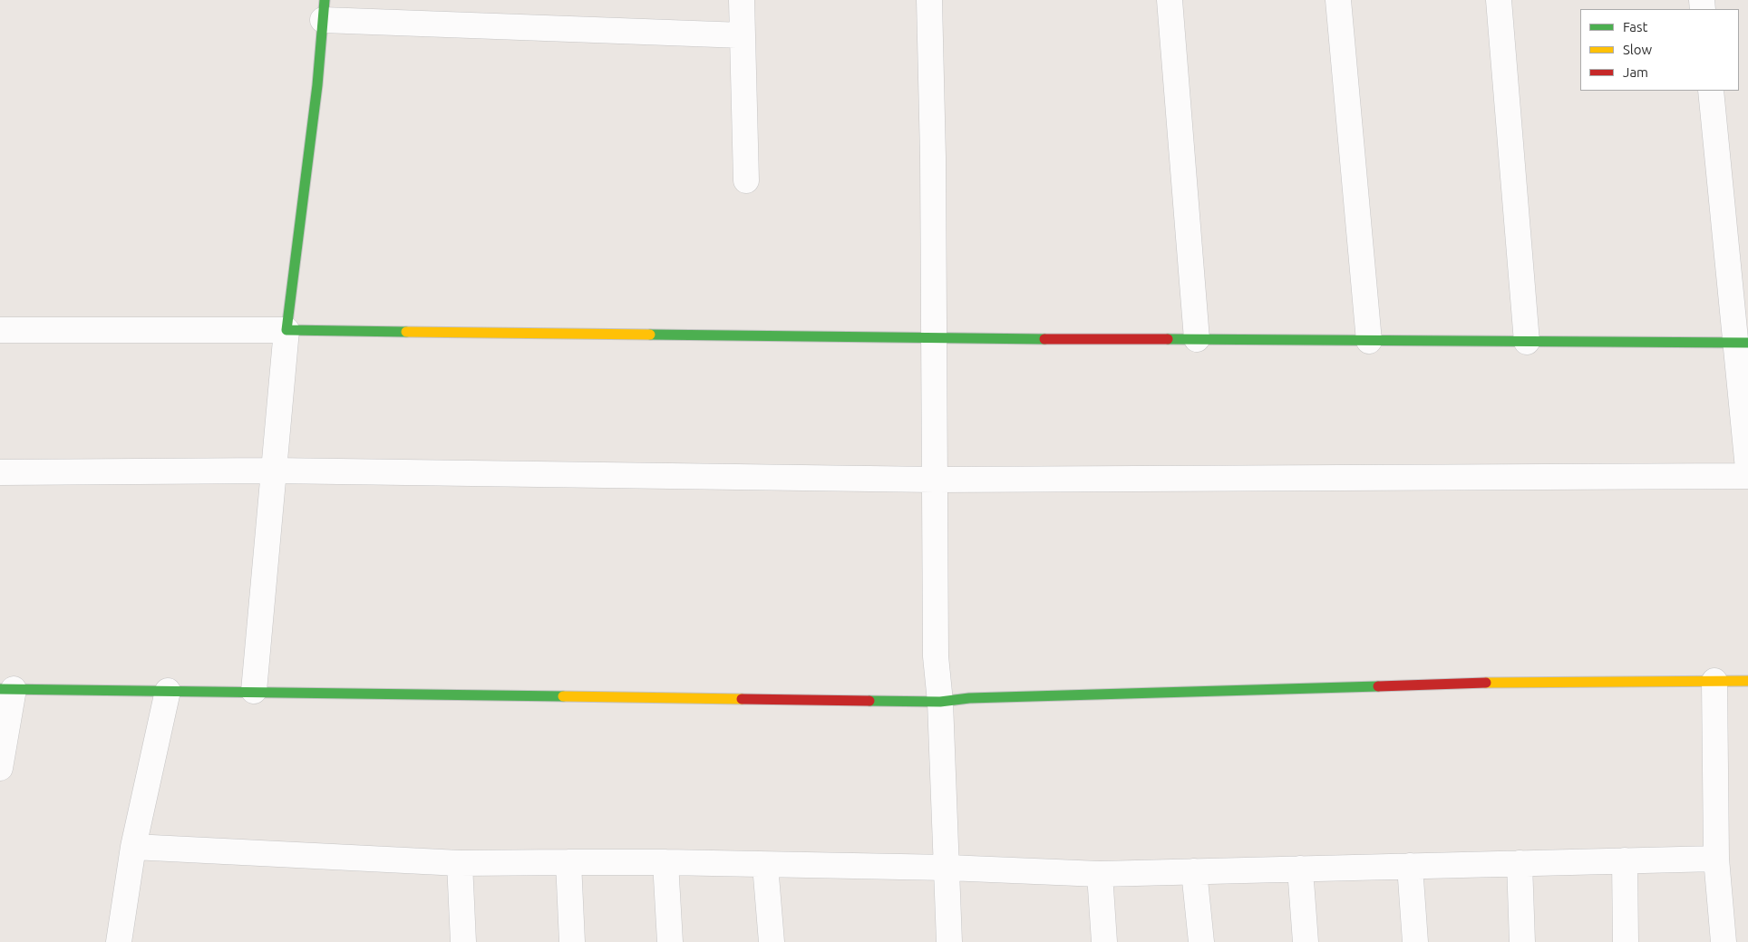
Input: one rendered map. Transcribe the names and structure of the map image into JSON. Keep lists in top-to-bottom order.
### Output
{
  "legend": ["Fast", "Slow", "Jam"]
}
